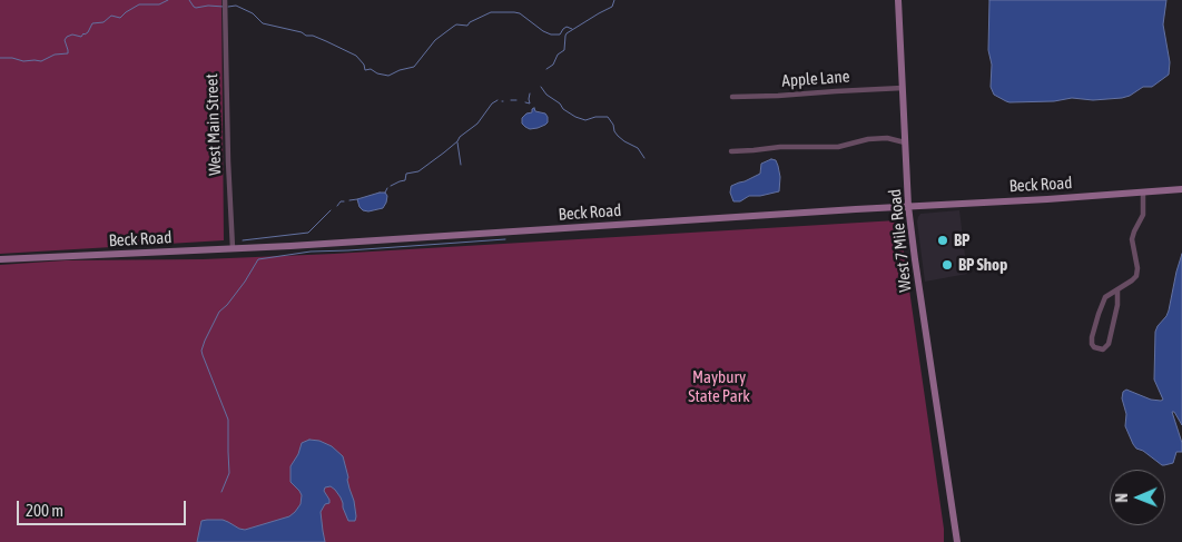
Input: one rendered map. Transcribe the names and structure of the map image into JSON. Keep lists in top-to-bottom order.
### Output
{
  "streets": {
    "main road": ["Beck Road", "West 7 Mile Road"],
    "street": ["Apple Lane", "West Main Street"]
  },
  "crossings": [
    ["Apple Lane", "West 7 Mile Road"],
    ["West Main Street", "Beck Road"],
    ["Beck Road", "West 7 Mile Road"]
  ],
  "parks": ["Maybury State Park"],
  "places": ["BP", "BP Shop"],
  "scale_bar": "200 m",
  "north": "left"
}
